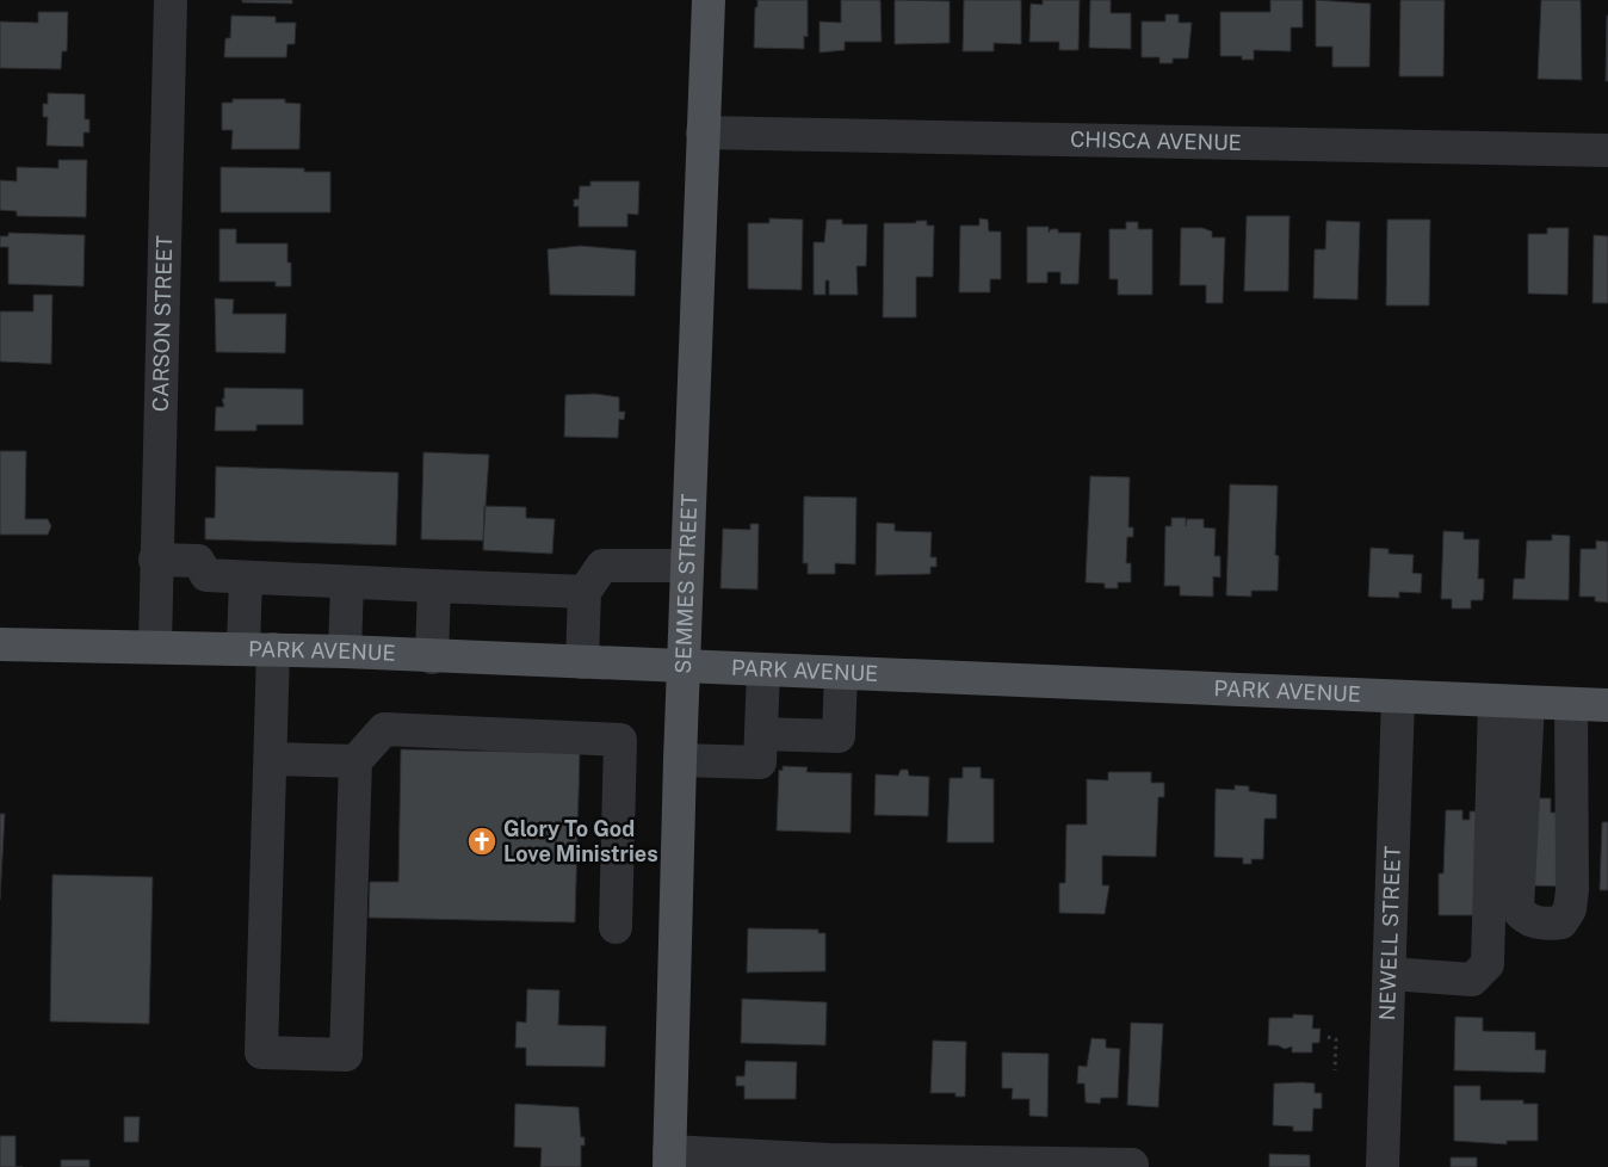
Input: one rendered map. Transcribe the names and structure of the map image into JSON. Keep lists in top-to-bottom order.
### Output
{
  "streets": {
    "main road": ["SEMMES STREET", "PARK AVENUE"],
    "street": ["CHISCA AVENUE", "CARSON STREET", "NEWELL STREET"]
  },
  "crossings": [
    ["CHISCA AVENUE", "SEMMES STREET"],
    ["CARSON STREET", "PARK AVENUE"],
    ["SEMMES STREET", "PARK AVENUE"],
    ["PARK AVENUE", "NEWELL STREET"]
  ],
  "places": {
    "church": ["Glory To God Love Ministries"]
  }
}
